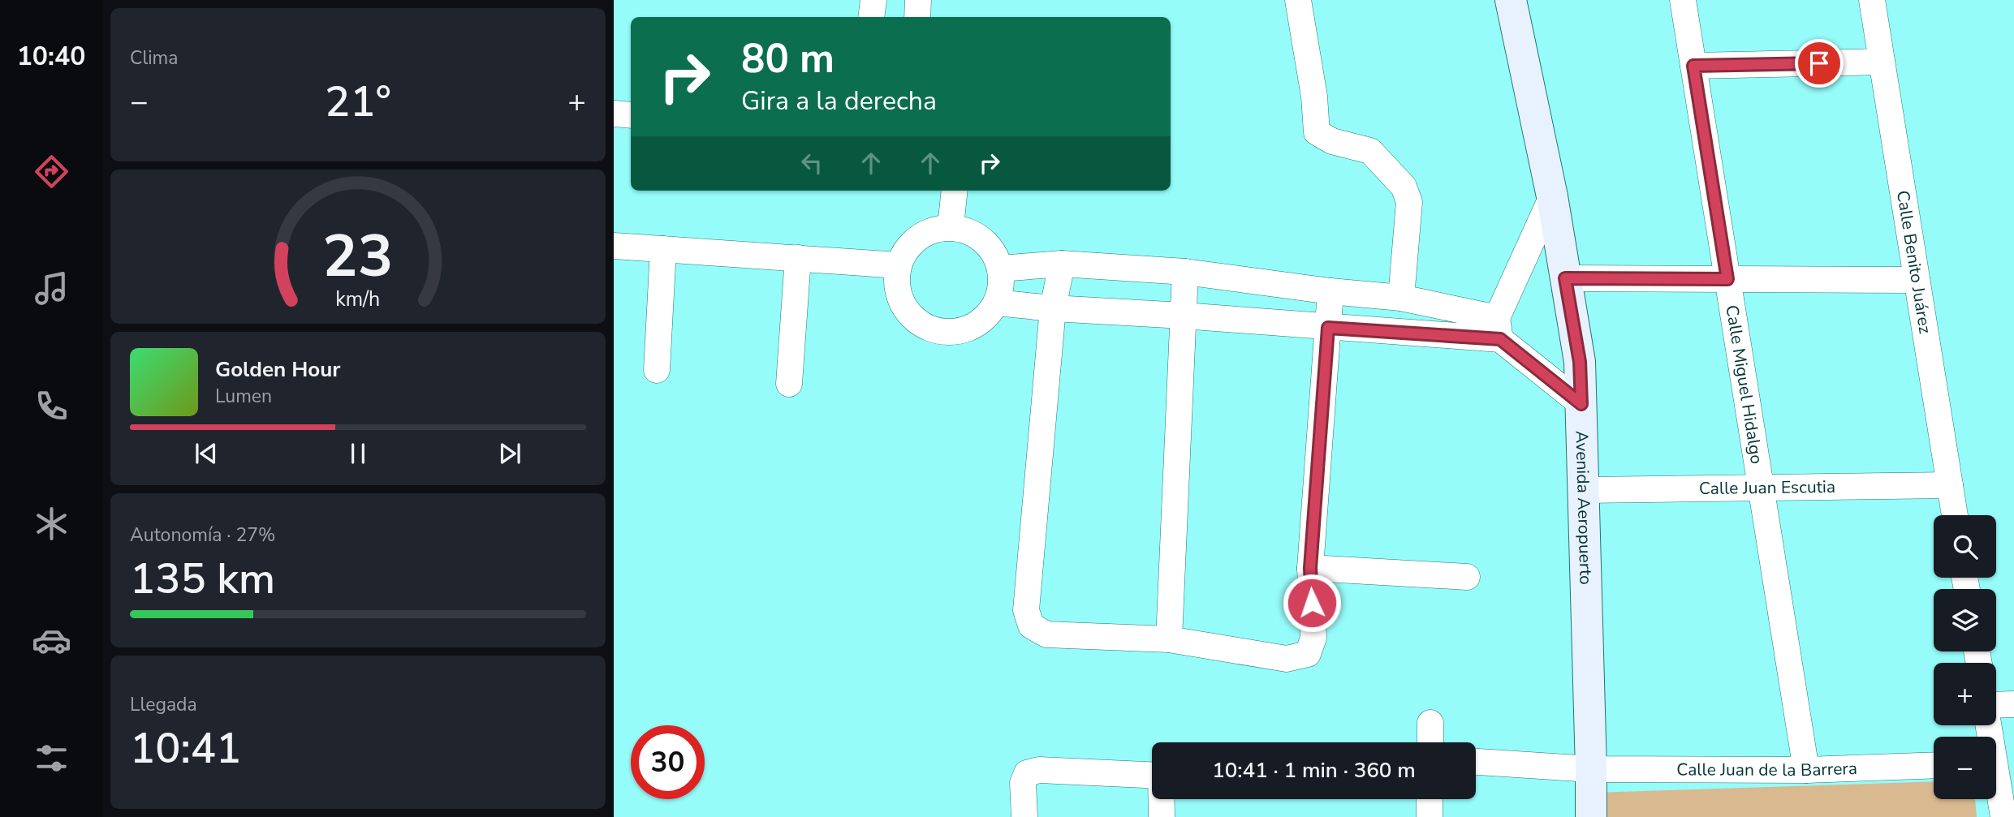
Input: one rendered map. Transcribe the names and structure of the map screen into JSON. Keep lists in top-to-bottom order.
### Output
{
  "streets": {
    "main road": ["Avenida Aeropuerto"],
    "street": [
      "Calle Benito Juárez",
      "Calle Miguel Hidalgo",
      "Calle Juan Escutia",
      "Calle Juan de la Barrera"
    ]
  },
  "crossings": [
    ["Calle Benito Juárez", "Calle Juan Escutia"],
    ["Calle Miguel Hidalgo", "Calle Juan Escutia"],
    ["Calle Miguel Hidalgo", "Calle Juan de la Barrera"],
    ["Calle Juan Escutia", "Avenida Aeropuerto"],
    ["Avenida Aeropuerto", "Calle Juan de la Barrera"]
  ],
  "page": {
    "tabs": "10:40",
    "tile": [
      "Clima",
      ["Autonomía · 27%", "135 km"],
      ["Llegada", "10:41"]
    ],
    "turn": ["80 m", "Gira a la derecha"],
    "heat": ["−", "21°", "+"],
    "song": ["Golden Hour", "Lumen"],
    "map_buttons": ["+", "−"],
    "limit": "30",
    "trip": "10:41 · 1 min · 360 m",
    "gauge": ["23", "km/h"]
  }
}
